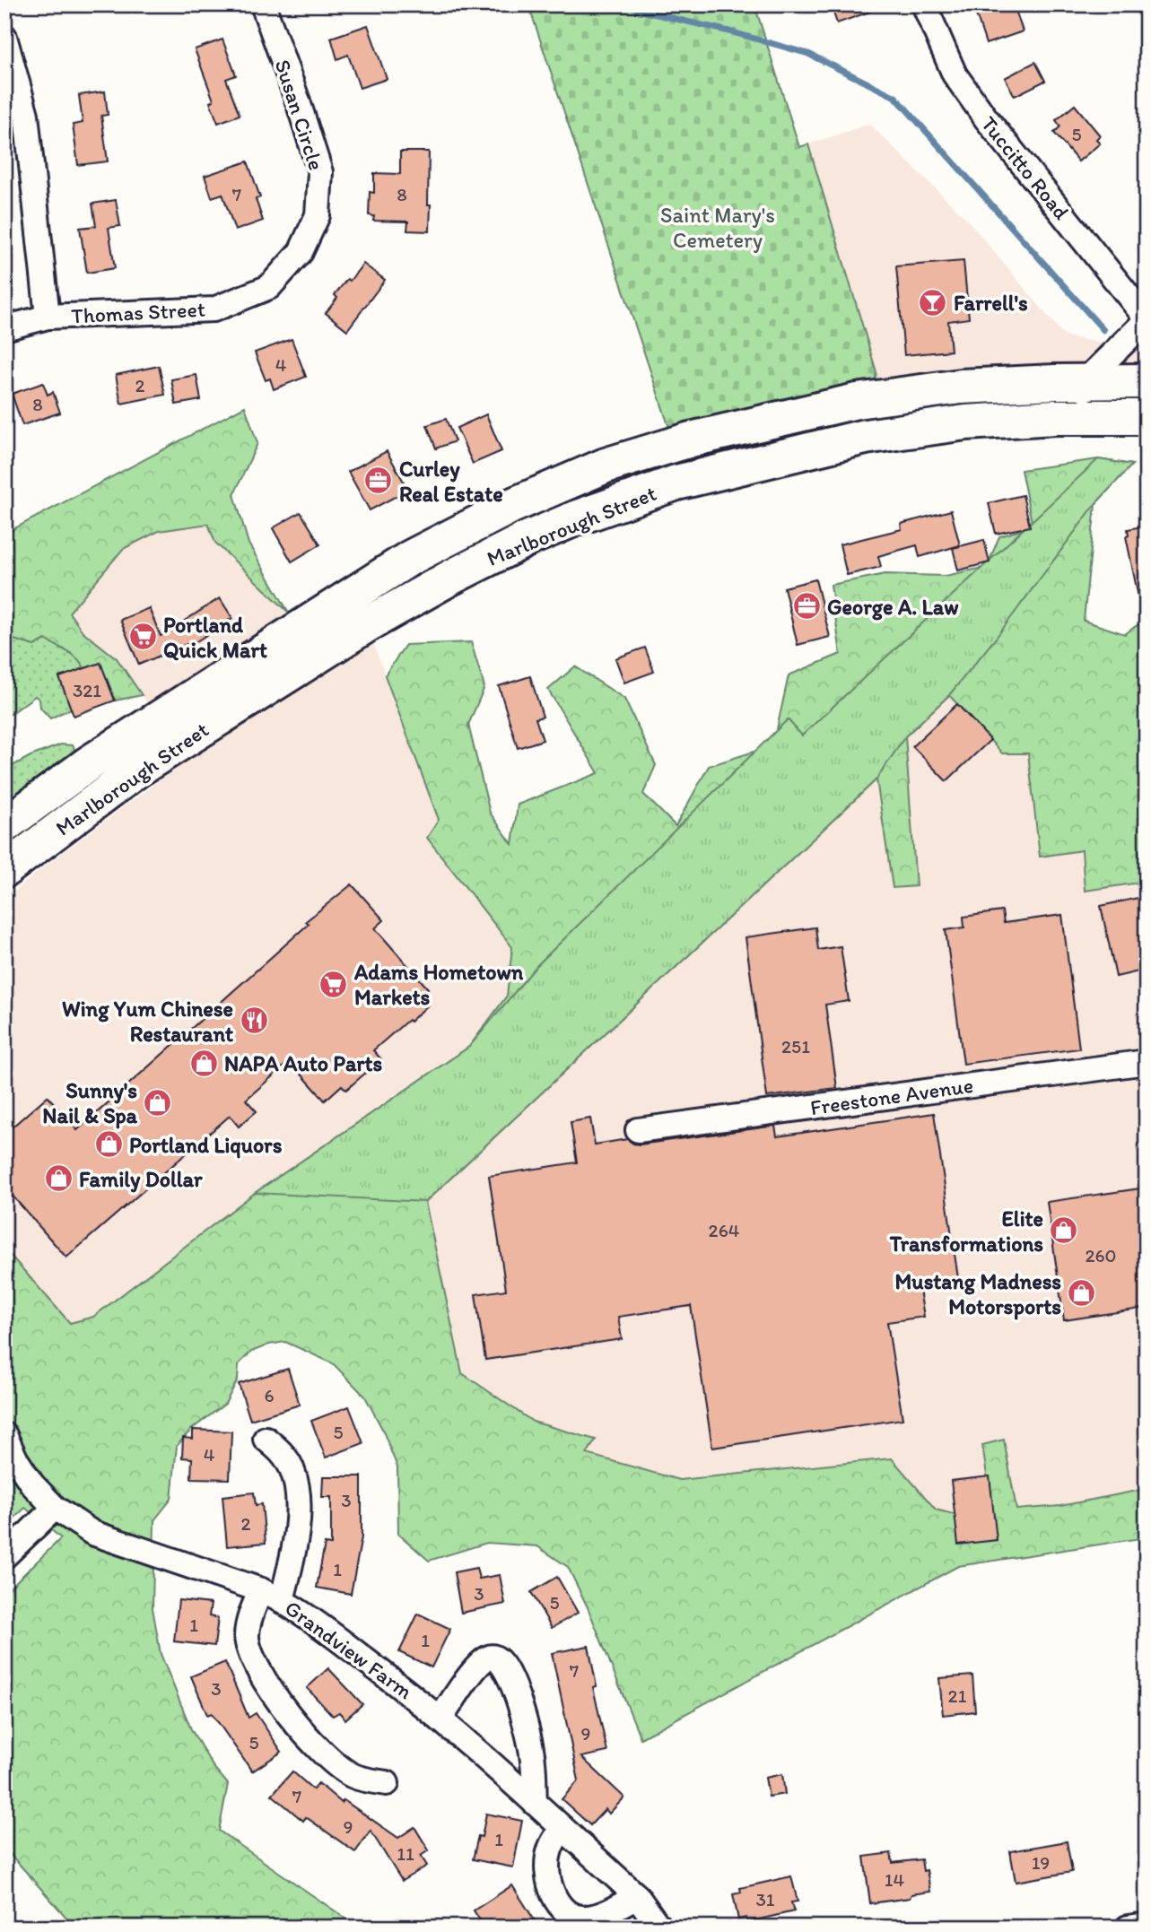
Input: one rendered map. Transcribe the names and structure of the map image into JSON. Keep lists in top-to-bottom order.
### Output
{
  "streets": {
    "highway": ["Marlborough Street"],
    "street": [
      "Susan Circle",
      "Tuccitto Road",
      "Thomas Street",
      "Freestone Avenue",
      "Grandview Farm"
    ]
  },
  "crossings": [
    ["Susan Circle", "Thomas Street"]
  ],
  "parks": ["Saint Mary's Cemetery"],
  "places": {
    "bar": ["Farrell's"],
    "office": ["Curley Real Estate", "George A. Law"],
    "supermarket": ["Portland Quick Mart", "Adams Hometown Markets"],
    "restaurant": ["Wing Yum Chinese Restaurant"],
    "shop": [
      "NAPA Auto Parts",
      "Sunny's Nail & Spa",
      "Portland Liquors",
      "Family Dollar",
      "Elite Transformations",
      "Mustang Madness Motorsports"
    ]
  },
  "house_numbers": [
    "5",
    "7",
    "8",
    "4",
    "2",
    "8",
    "321",
    "251",
    "264",
    "260",
    "6",
    "5",
    "4",
    "3",
    "2",
    "1",
    "3",
    "5",
    "1",
    "1",
    "7",
    "3",
    "21",
    "9",
    "5",
    "7",
    "9",
    "1",
    "11",
    "19",
    "14",
    "31"
  ]
}
